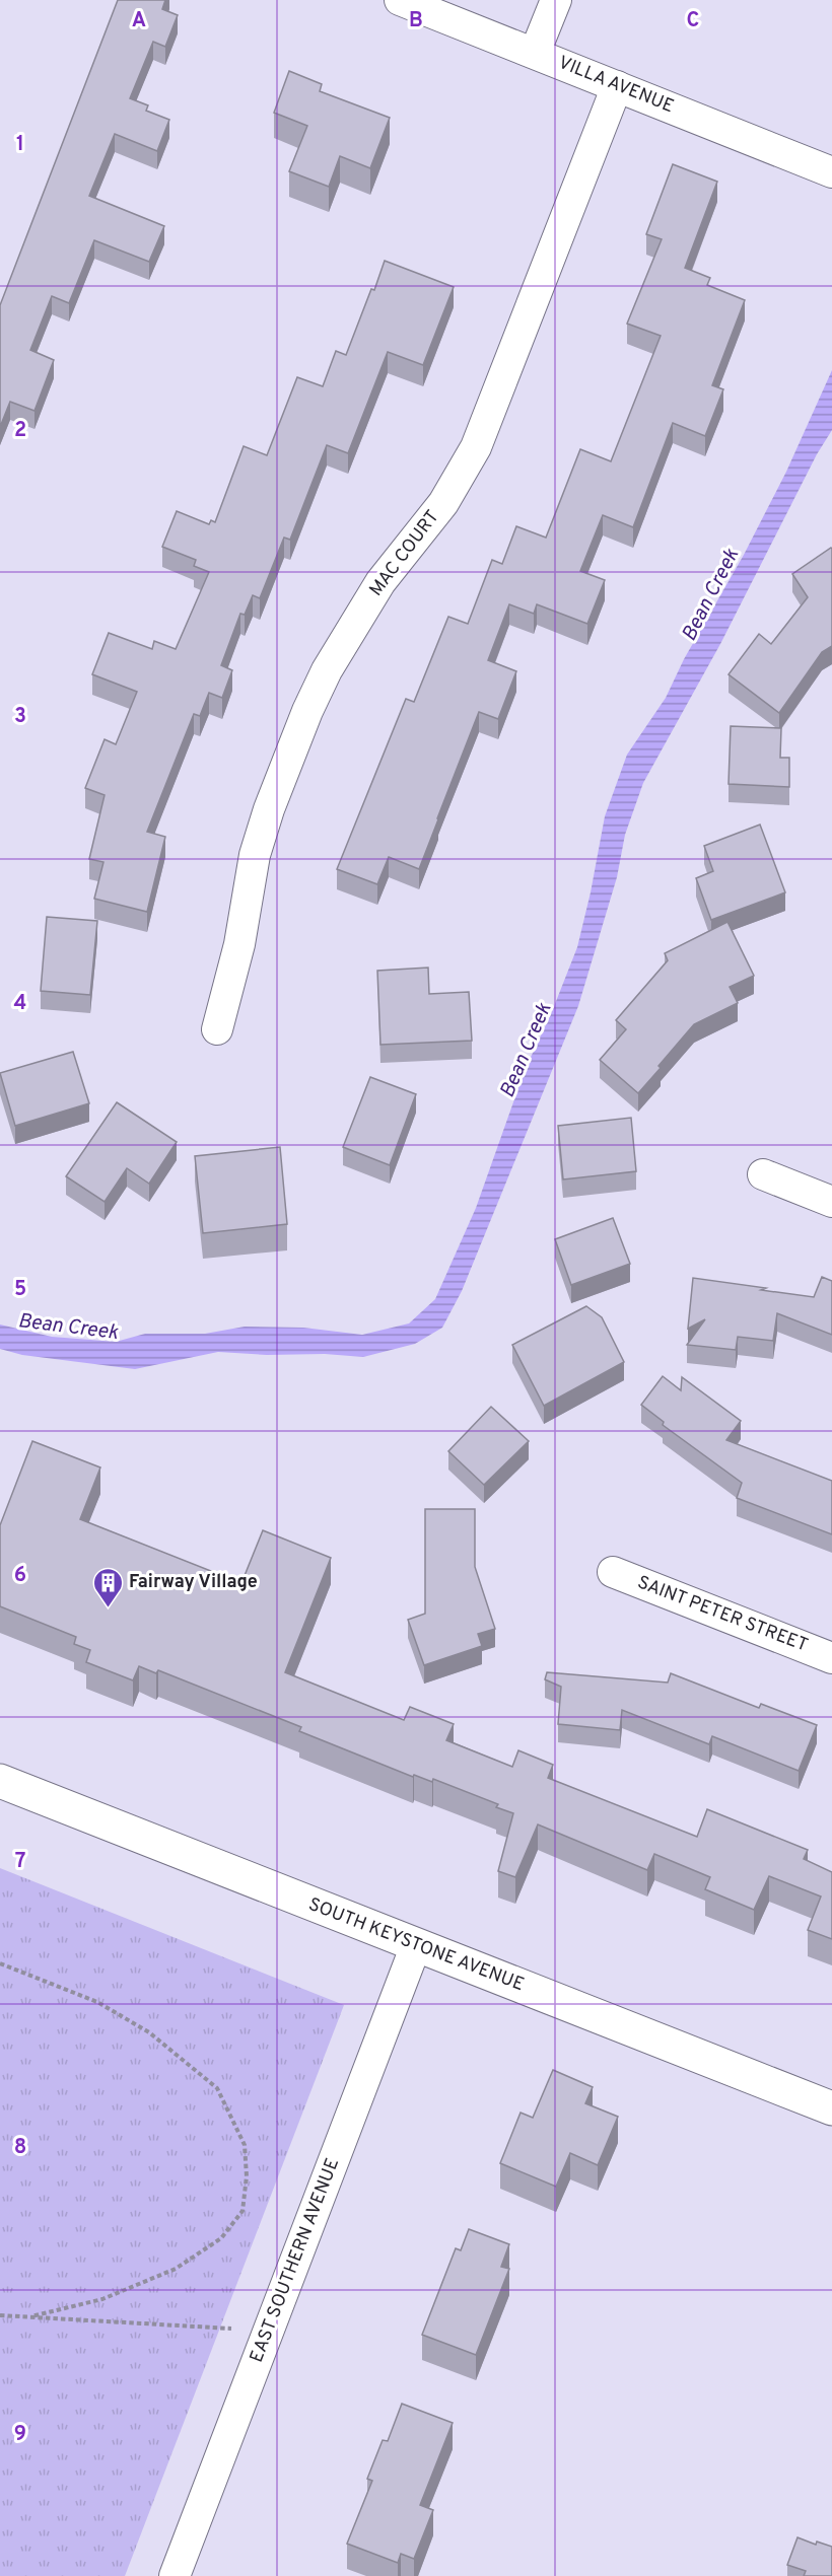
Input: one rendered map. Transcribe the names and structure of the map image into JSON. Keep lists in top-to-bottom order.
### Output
{
  "streets": {
    "main road": ["SOUTH KEYSTONE AVENUE"],
    "street": [
      "VILLA AVENUE",
      "MAC COURT",
      "SAINT PETER STREET",
      "EAST SOUTHERN AVENUE"
    ]
  },
  "crossings": [
    ["VILLA AVENUE", "MAC COURT"],
    ["SOUTH KEYSTONE AVENUE", "EAST SOUTHERN AVENUE"]
  ],
  "water": ["Bean Creek"],
  "places": {
    "building": ["Fairway Village"]
  },
  "grid": {
    "columns": ["A", "B", "C"],
    "rows": [
      "1",
      "2",
      "3",
      "4",
      "5",
      "6",
      "7",
      "8",
      "9"
    ]
  }
}
